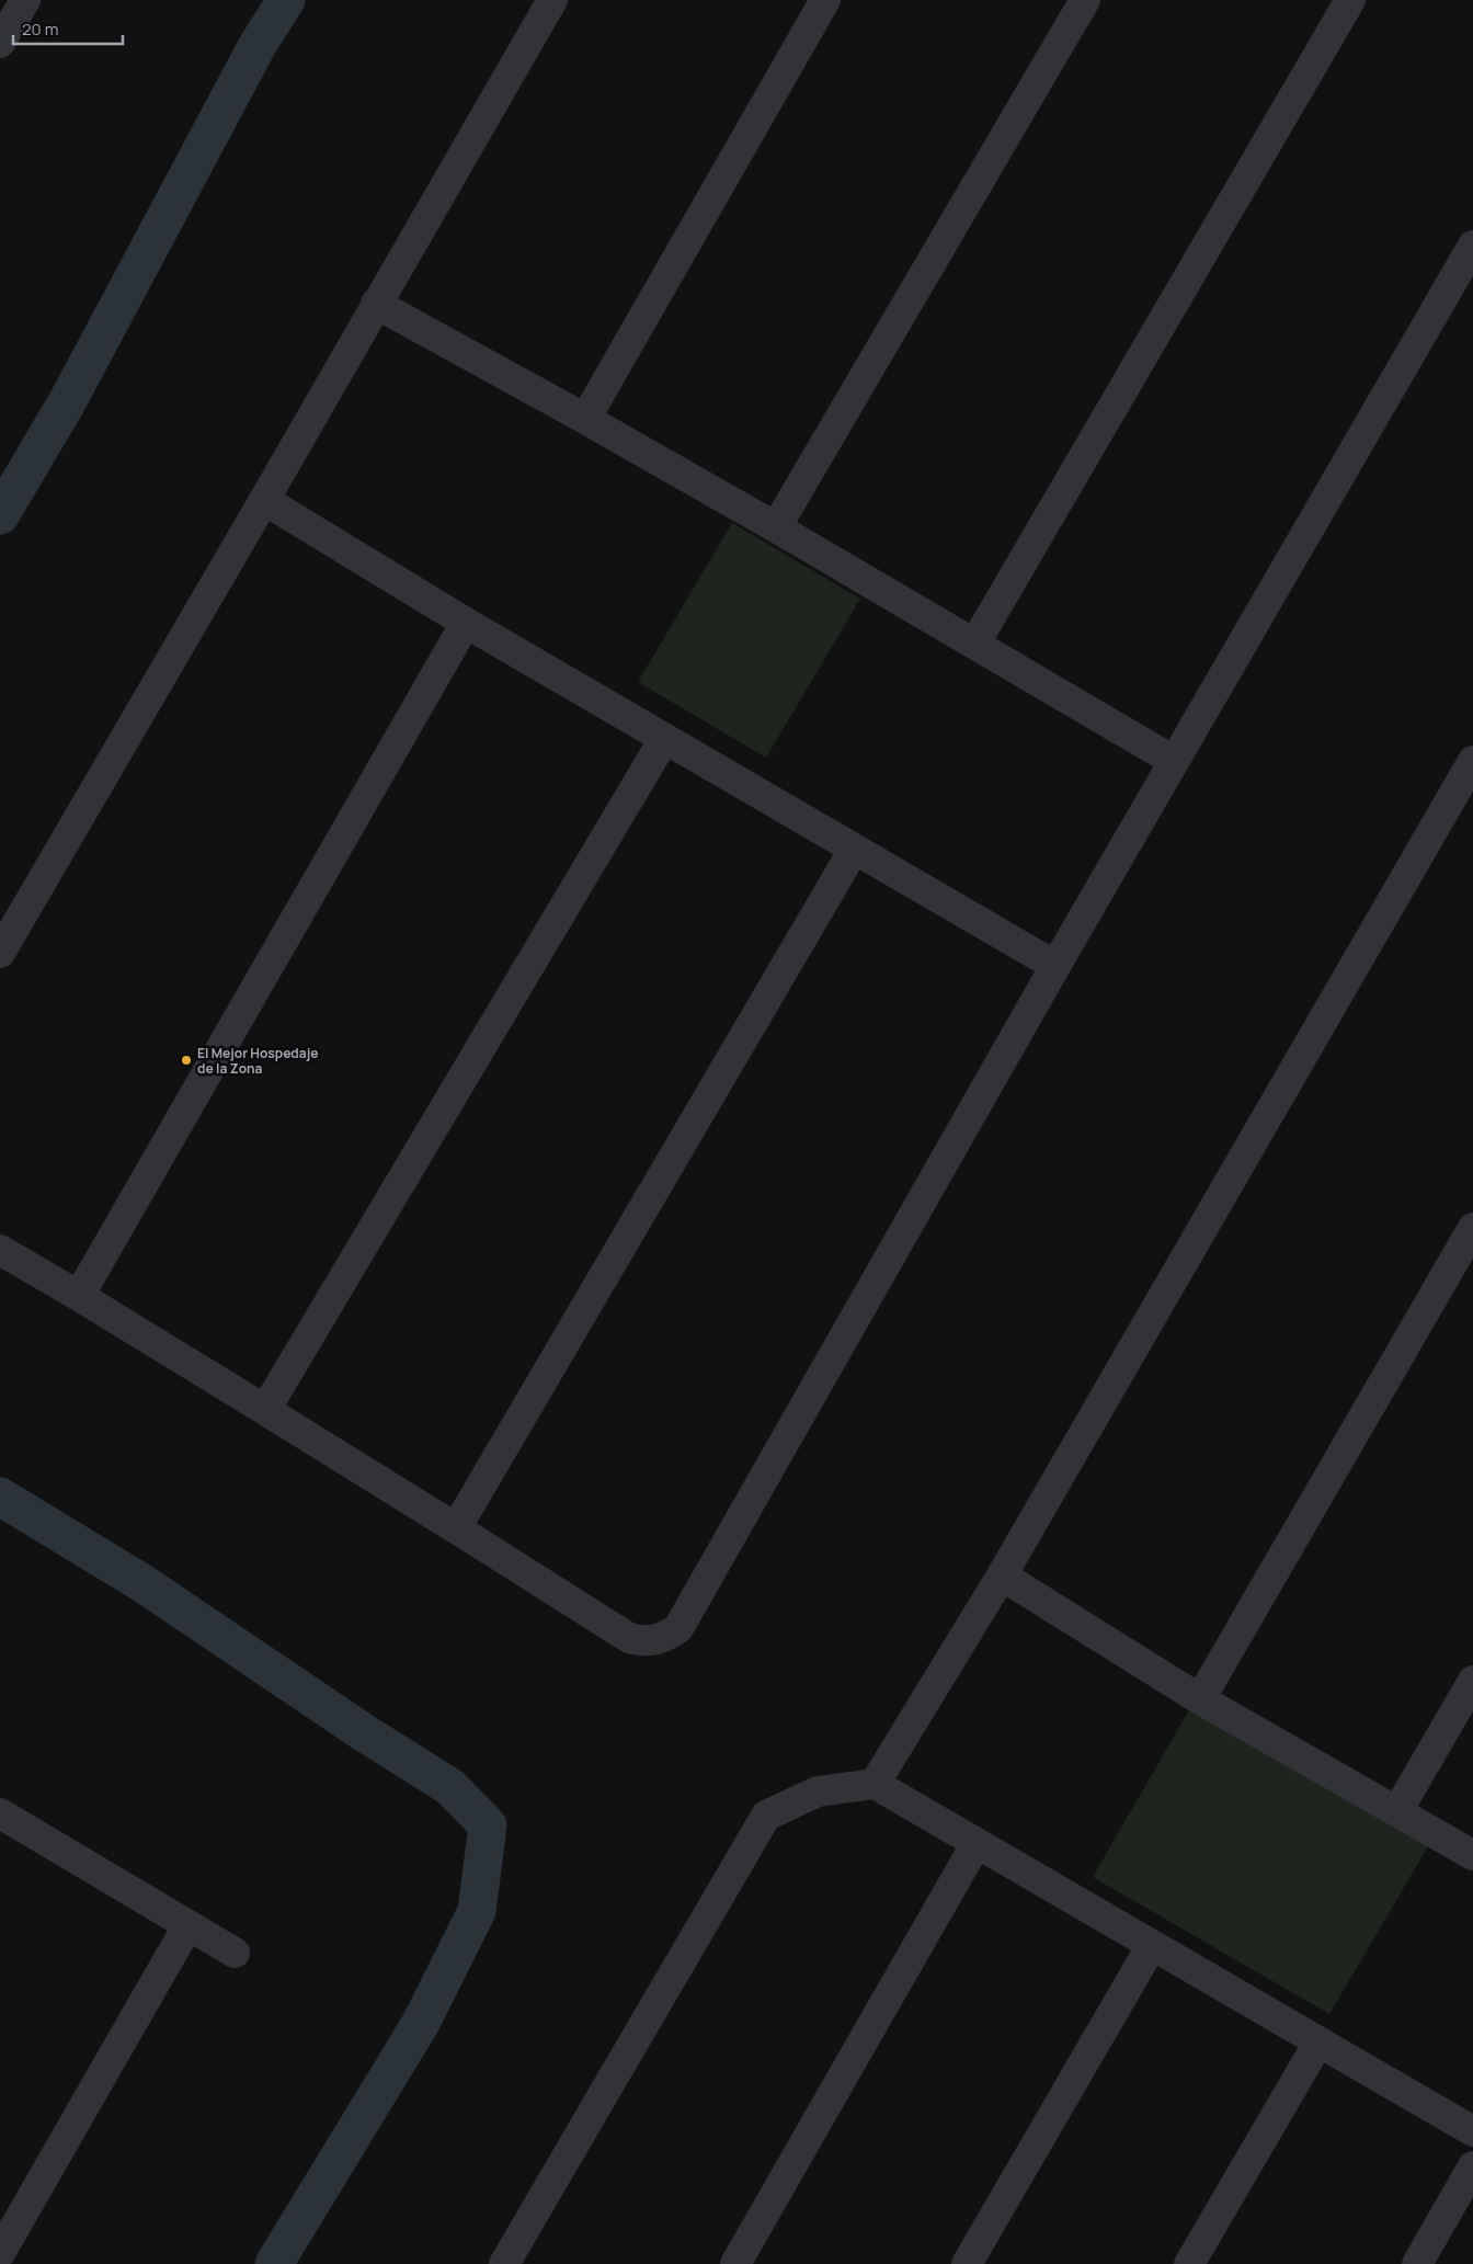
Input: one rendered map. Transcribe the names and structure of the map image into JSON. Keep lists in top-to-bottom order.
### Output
{
  "places": ["El Mejor Hospedaje de la Zona"],
  "scale_bar": "20 m"
}
